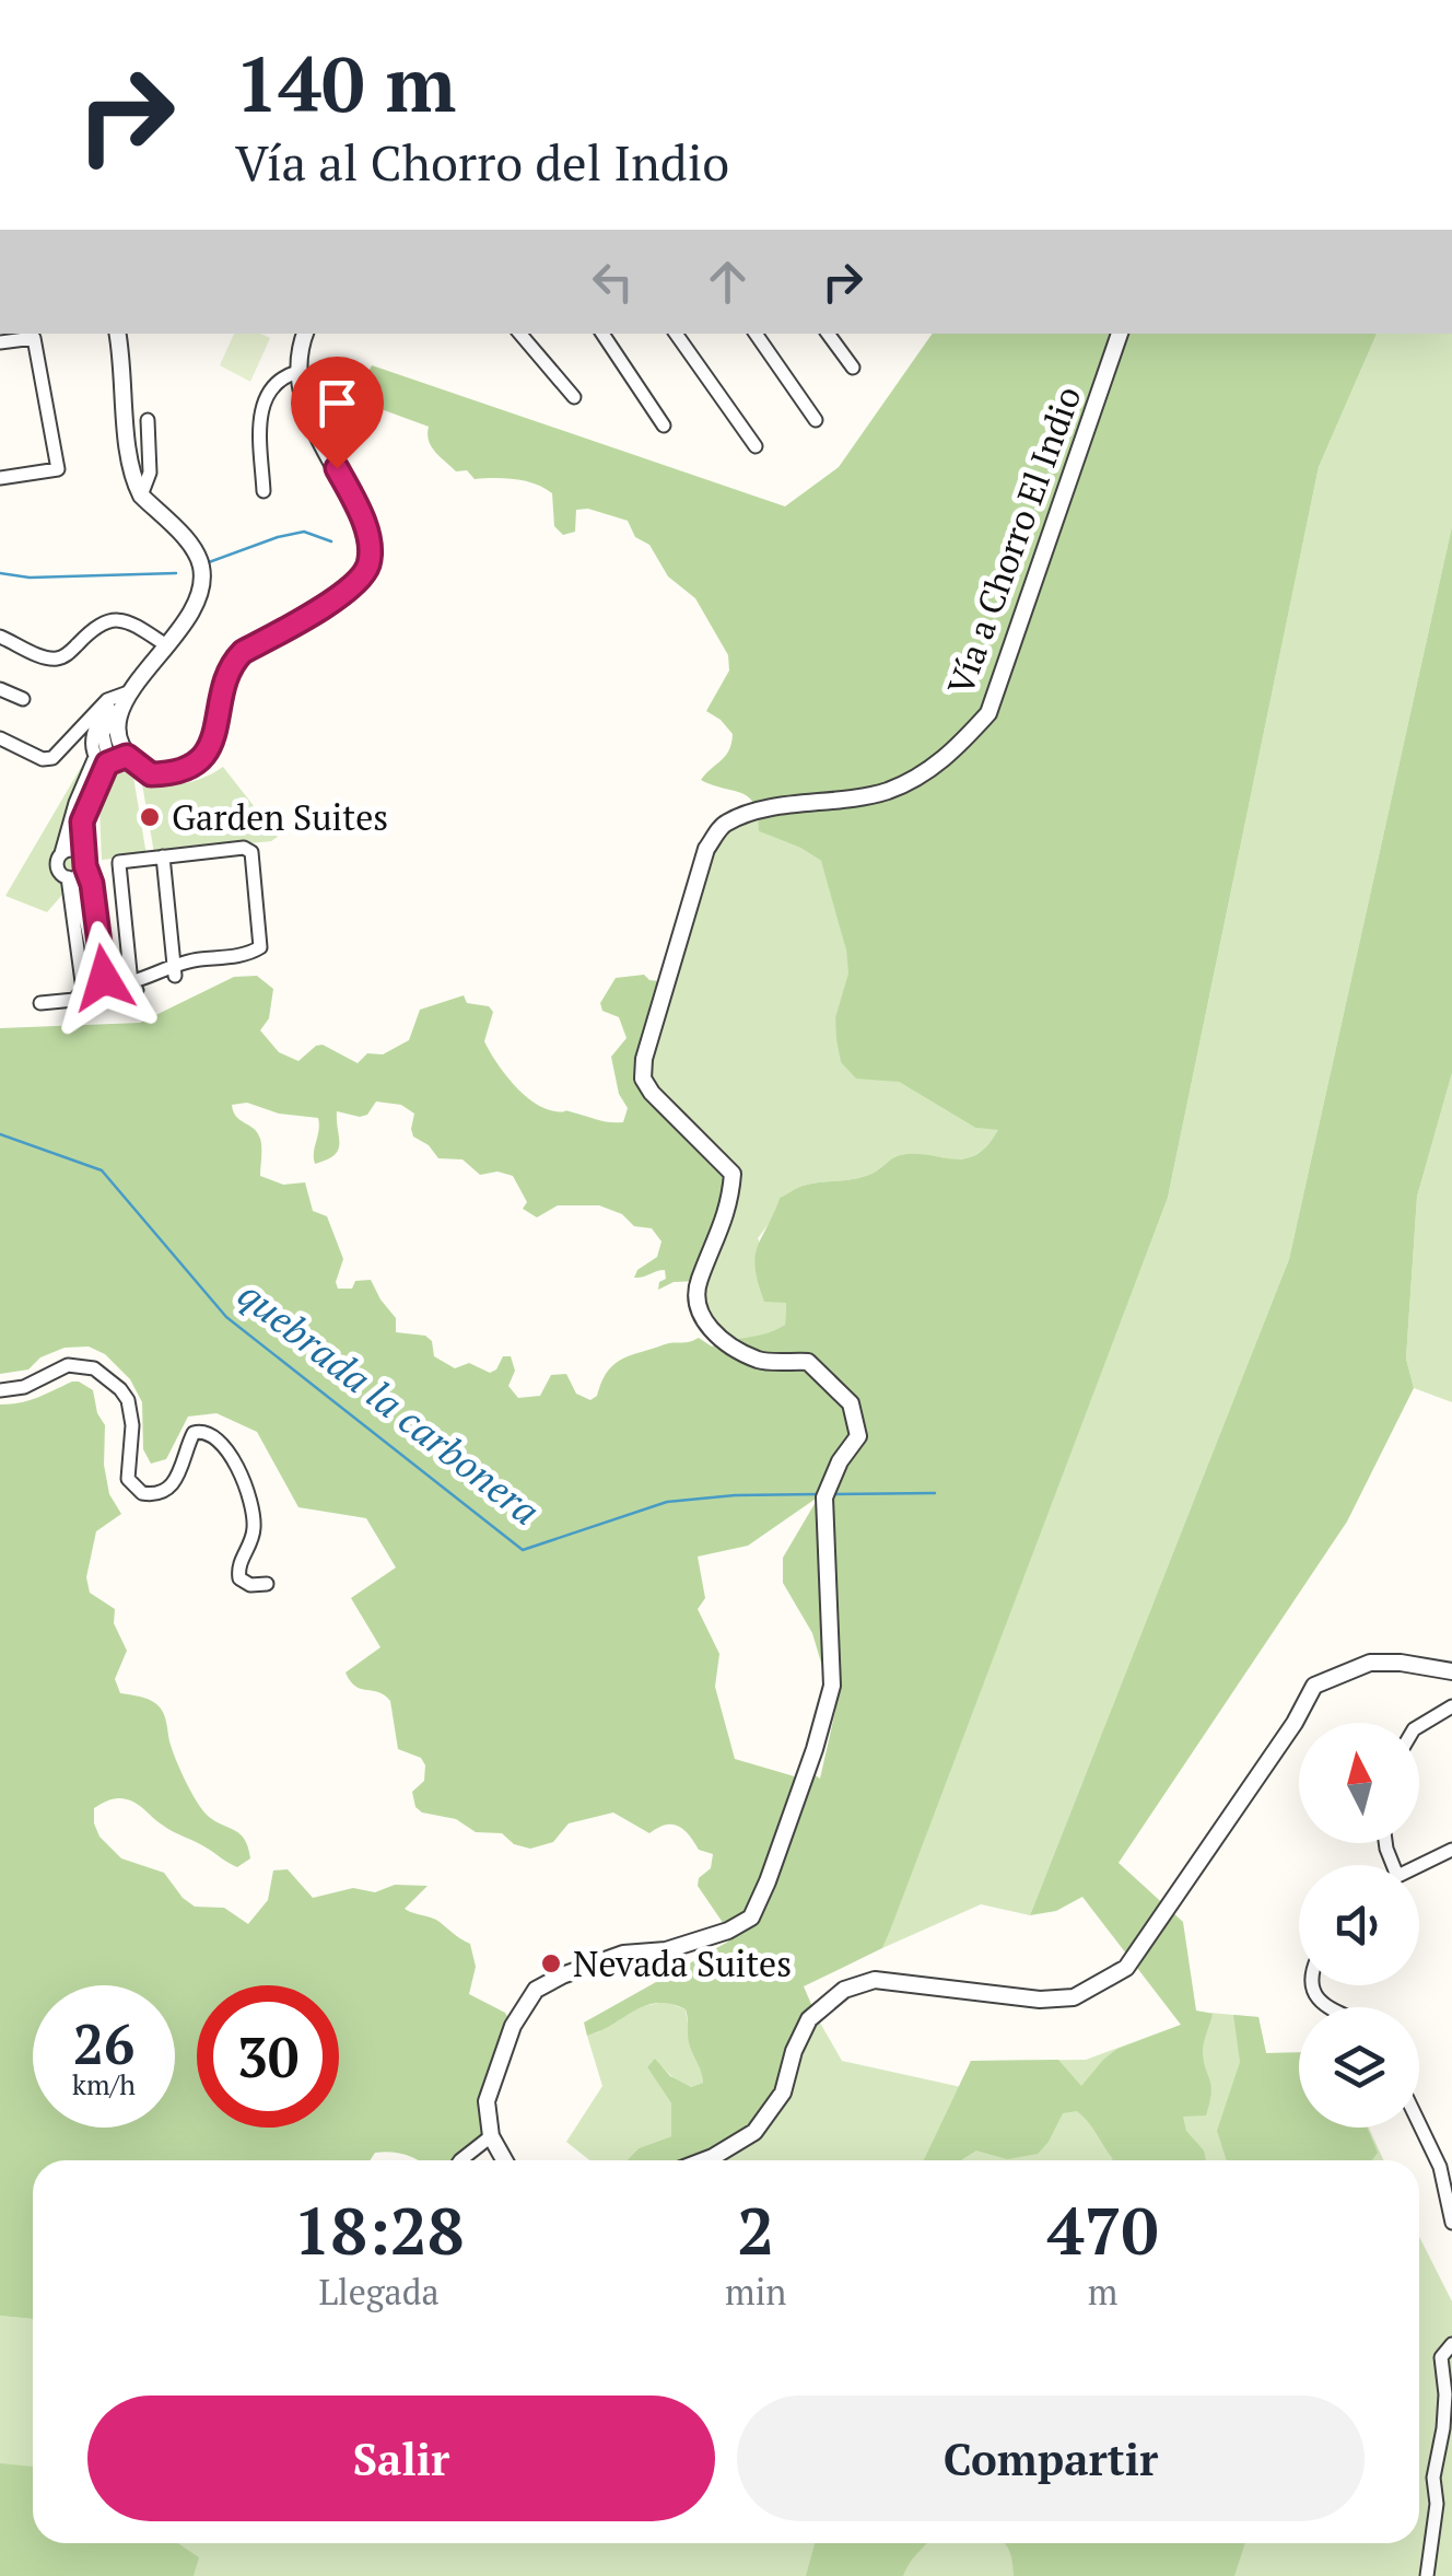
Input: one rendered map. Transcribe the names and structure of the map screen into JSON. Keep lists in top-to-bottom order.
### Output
{
  "streets": {
    "street": ["Vía a Chorro El Indio"]
  },
  "water": ["quebrada la carbonera"],
  "places": ["Garden Suites", "Nevada Suites"],
  "north": "top",
  "page": {
    "turn": ["140 m", "Vía al Chorro del Indio"],
    "speed": "26 km/h",
    "limit": "30",
    "eta": [
      "18:28",
      "Llegada",
      "2",
      "min",
      "470",
      "m"
    ],
    "buttons": ["Salir", "Compartir"]
  }
}
